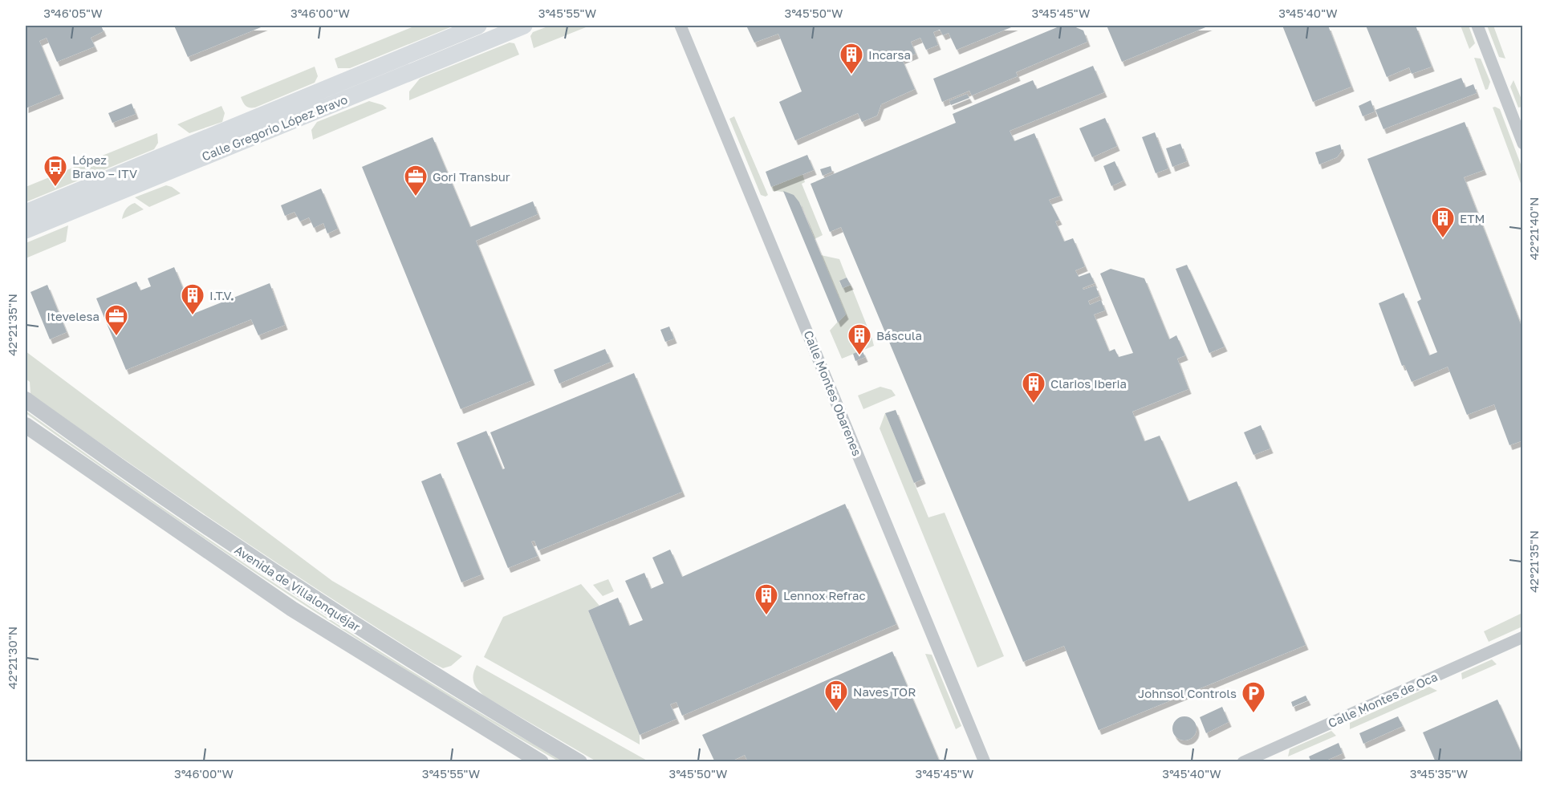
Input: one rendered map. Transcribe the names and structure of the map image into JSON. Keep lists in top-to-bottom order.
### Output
{
  "streets": {
    "main road": ["Calle Gregorio López Bravo"],
    "street": ["Calle Montes Obarenes", "Avenida de Villalonquéjar", "Calle Montes de Oca"]
  },
  "places": {
    "building": [
      "Incarsa",
      "ETM",
      "I.T.V.",
      "Báscula",
      "Clarios Iberia",
      "Lennox Refrac",
      "Naves TOR"
    ],
    "bus stop": ["López Bravo – ITV"],
    "office": ["Gori Transbur", "Itevelesa"],
    "parking": ["Johnsol Controls"]
  },
  "coordinates": [
    "3°46'05\"W",
    "3°46'00\"W",
    "3°45'55\"W",
    "3°45'50\"W",
    "3°45'45\"W",
    "3°45'40\"W",
    "42°21'40\"N",
    "42°21'35\"N",
    "42°21'30\"N",
    "3°45'35\"W"
  ]
}
